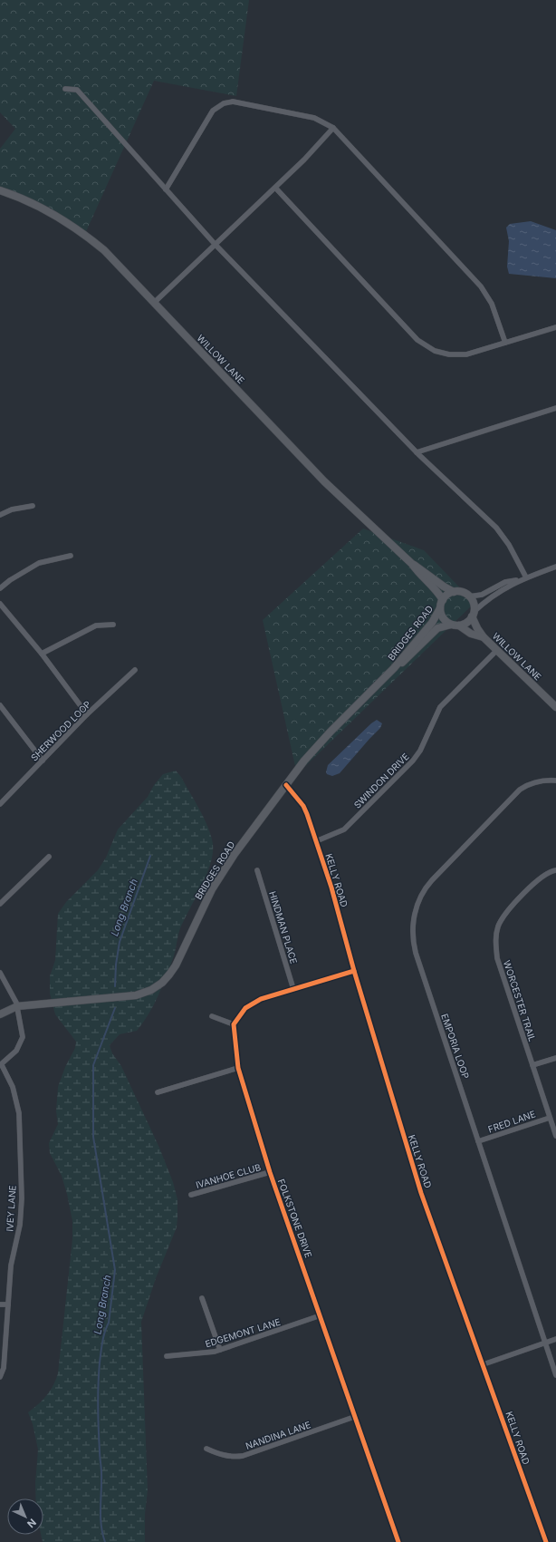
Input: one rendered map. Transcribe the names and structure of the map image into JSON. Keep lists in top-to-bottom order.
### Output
{
  "streets": {
    "street": [
      "WILLOW LANE",
      "BRIDGES ROAD",
      "SHERWOOD LOOP",
      "SWINDON DRIVE",
      "KELLY ROAD",
      "HINDMAN PLACE",
      "WORCESTER TRAIL",
      "EMPORIA LOOP",
      "FRED LANE",
      "IVANHOE CLUB",
      "IVEY LANE",
      "FOLKSTONE DRIVE",
      "EDGEMONT LANE",
      "NANDINA LANE"
    ]
  },
  "crossings": [
    ["WILLOW LANE", "BRIDGES ROAD"],
    ["WILLOW LANE", "SWINDON DRIVE"],
    ["BRIDGES ROAD", "KELLY ROAD"],
    ["SWINDON DRIVE", "KELLY ROAD"],
    ["WORCESTER TRAIL", "FRED LANE"],
    ["EMPORIA LOOP", "FRED LANE"],
    ["IVANHOE CLUB", "FOLKSTONE DRIVE"],
    ["FOLKSTONE DRIVE", "EDGEMONT LANE"],
    ["FOLKSTONE DRIVE", "NANDINA LANE"]
  ],
  "water": ["Long Branch"],
  "north": "bottom right"
}
